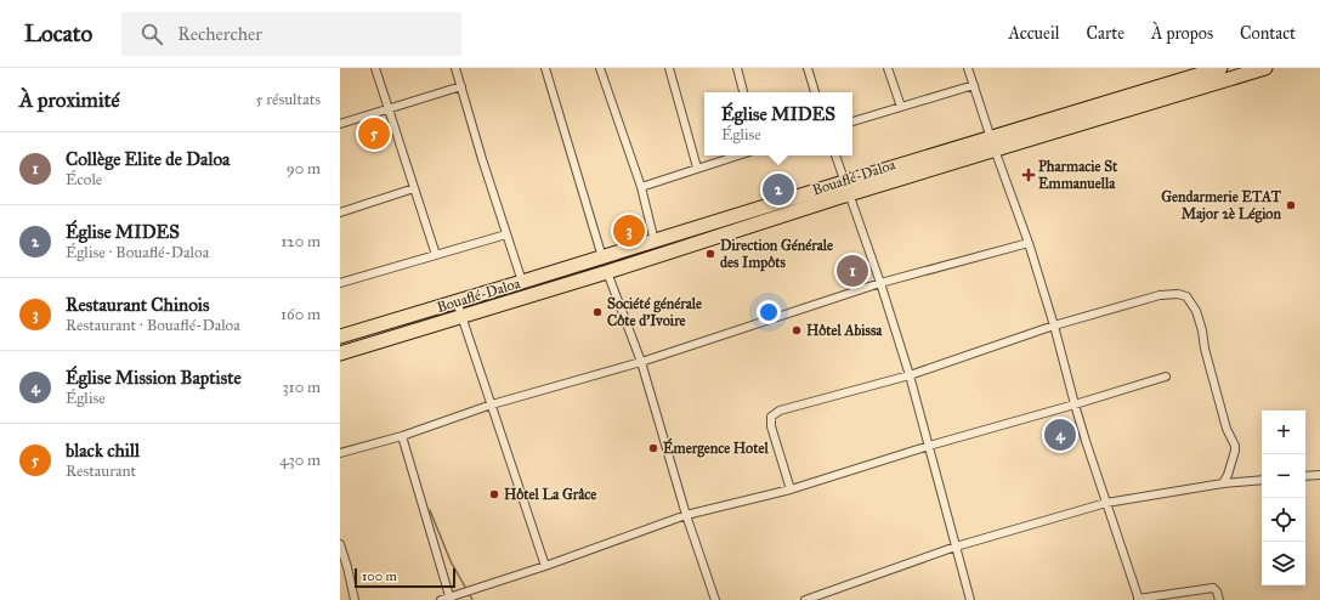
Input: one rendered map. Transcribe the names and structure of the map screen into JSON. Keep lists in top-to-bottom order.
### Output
{
  "streets": {
    "highway": ["Bouaflé-Daloa"]
  },
  "places": {
    "health": ["Pharmacie St Emmanuella"],
    "other": [
      "Gendarmerie ETAT Major 2è Légion",
      "Direction Générale des Impôts",
      "Société générale Côte d’Ivoire",
      "Hôtel Abissa",
      "Émergence Hotel",
      "Hôtel La Grâce"
    ]
  },
  "scale_bar": "100 m",
  "page": {
    "header": "Locato",
    "search": "Rechercher",
    "nav": [
      "Accueil",
      "Carte",
      "À propos",
      "Contact"
    ],
    "heading": ["À proximité", "5 résultats"],
    "popup": ["Église MIDES", "Église"],
    "pins": [
      "5",
      "2",
      "3",
      "1",
      "4"
    ],
    "list": [
      {
        "mark": "1",
        "name": "Collège Elite de Daloa",
        "note": "École",
        "value": "90 m"
      },
      {
        "mark": "2",
        "name": "Église MIDES",
        "note": "Église · Bouaflé-Daloa",
        "value": "120 m"
      },
      {
        "mark": "3",
        "name": "Restaurant Chinois",
        "note": "Restaurant · Bouaflé-Daloa",
        "value": "160 m"
      },
      {
        "mark": "4",
        "name": "Église Mission Baptiste",
        "note": "Église",
        "value": "310 m"
      },
      {
        "mark": "5",
        "name": "black chill",
        "note": "Restaurant",
        "value": "430 m"
      }
    ],
    "map_buttons": ["+", "−"],
    "scale": "100 m"
  }
}
